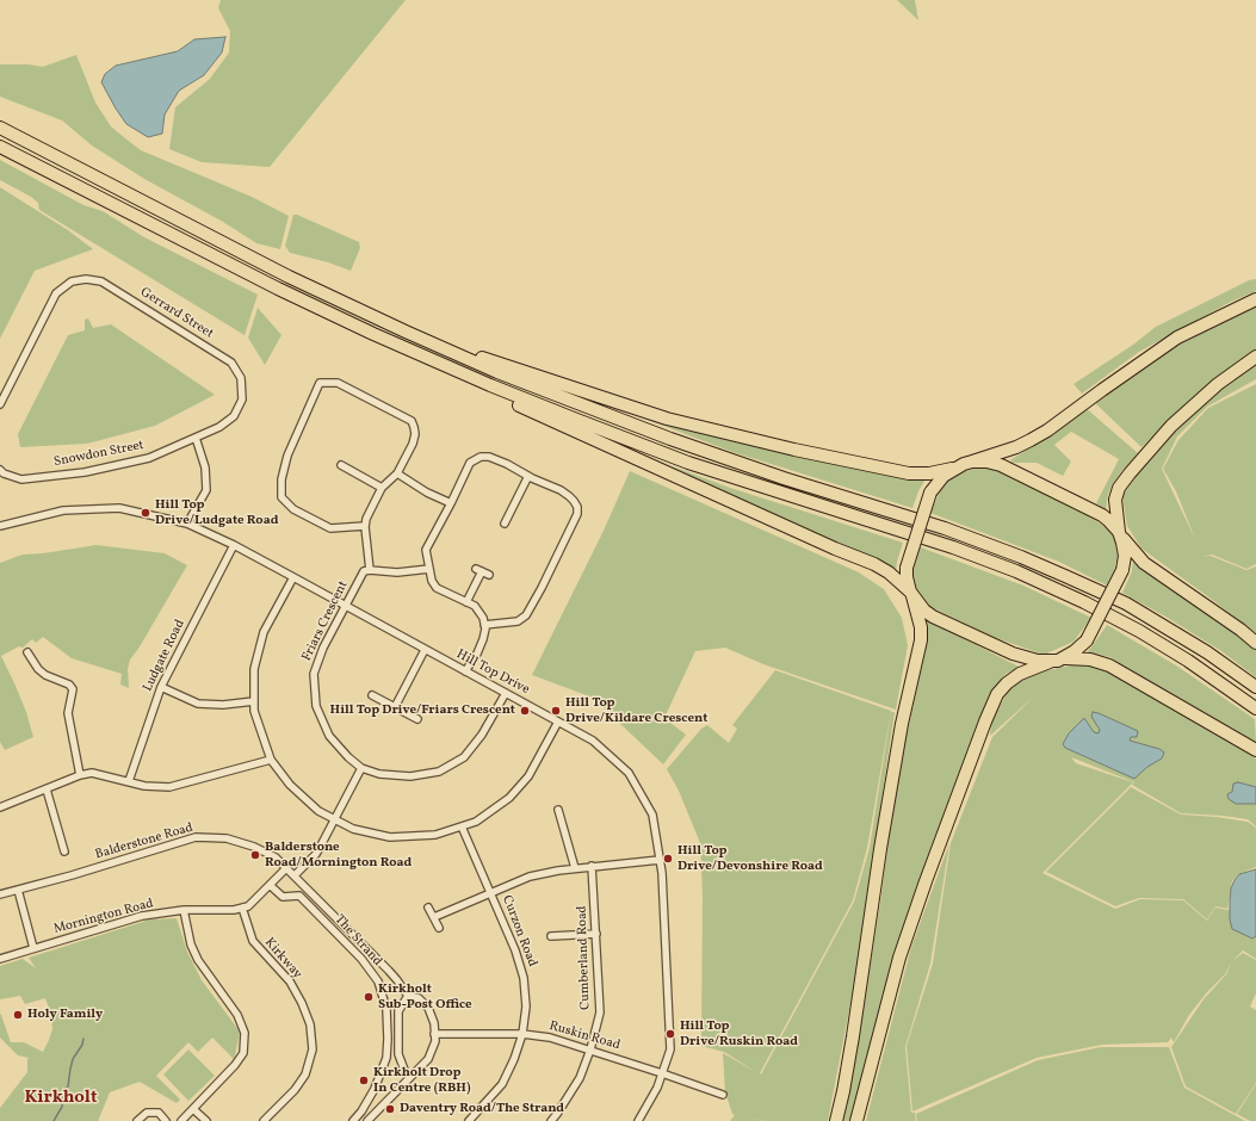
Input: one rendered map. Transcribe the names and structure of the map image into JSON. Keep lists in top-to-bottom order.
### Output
{
  "streets": {
    "street": [
      "Gerrard Street",
      "Snowdon Street",
      "Friars Crescent",
      "Ludgate Road",
      "Hill Top Drive",
      "Balderstone Road",
      "Mornington Road",
      "Curzon Road",
      "The Strand",
      "Cumberland Road",
      "Kirkway",
      "Ruskin Road"
    ]
  },
  "crossings": [
    ["Gerrard Street", "Snowdon Street"],
    ["Friars Crescent", "Hill Top Drive"],
    ["Ludgate Road", "Hill Top Drive"],
    ["Hill Top Drive", "Ruskin Road"],
    ["Mornington Road", "Kirkway"],
    ["Curzon Road", "Ruskin Road"],
    ["Cumberland Road", "Ruskin Road"]
  ],
  "districts": ["Kirkholt"],
  "places": [
    "Hill Top Drive/Ludgate Road",
    "Hill Top Drive/Friars Crescent",
    "Hill Top Drive/Kildare Crescent",
    "Balderstone Road/Mornington Road",
    "Hill Top Drive/Devonshire Road",
    "Kirkholt Sub-Post Office",
    "Holy Family",
    "Hill Top Drive/Ruskin Road",
    "Kirkholt Drop In Centre (RBH)",
    "Daventry Road/The Strand"
  ]
}
